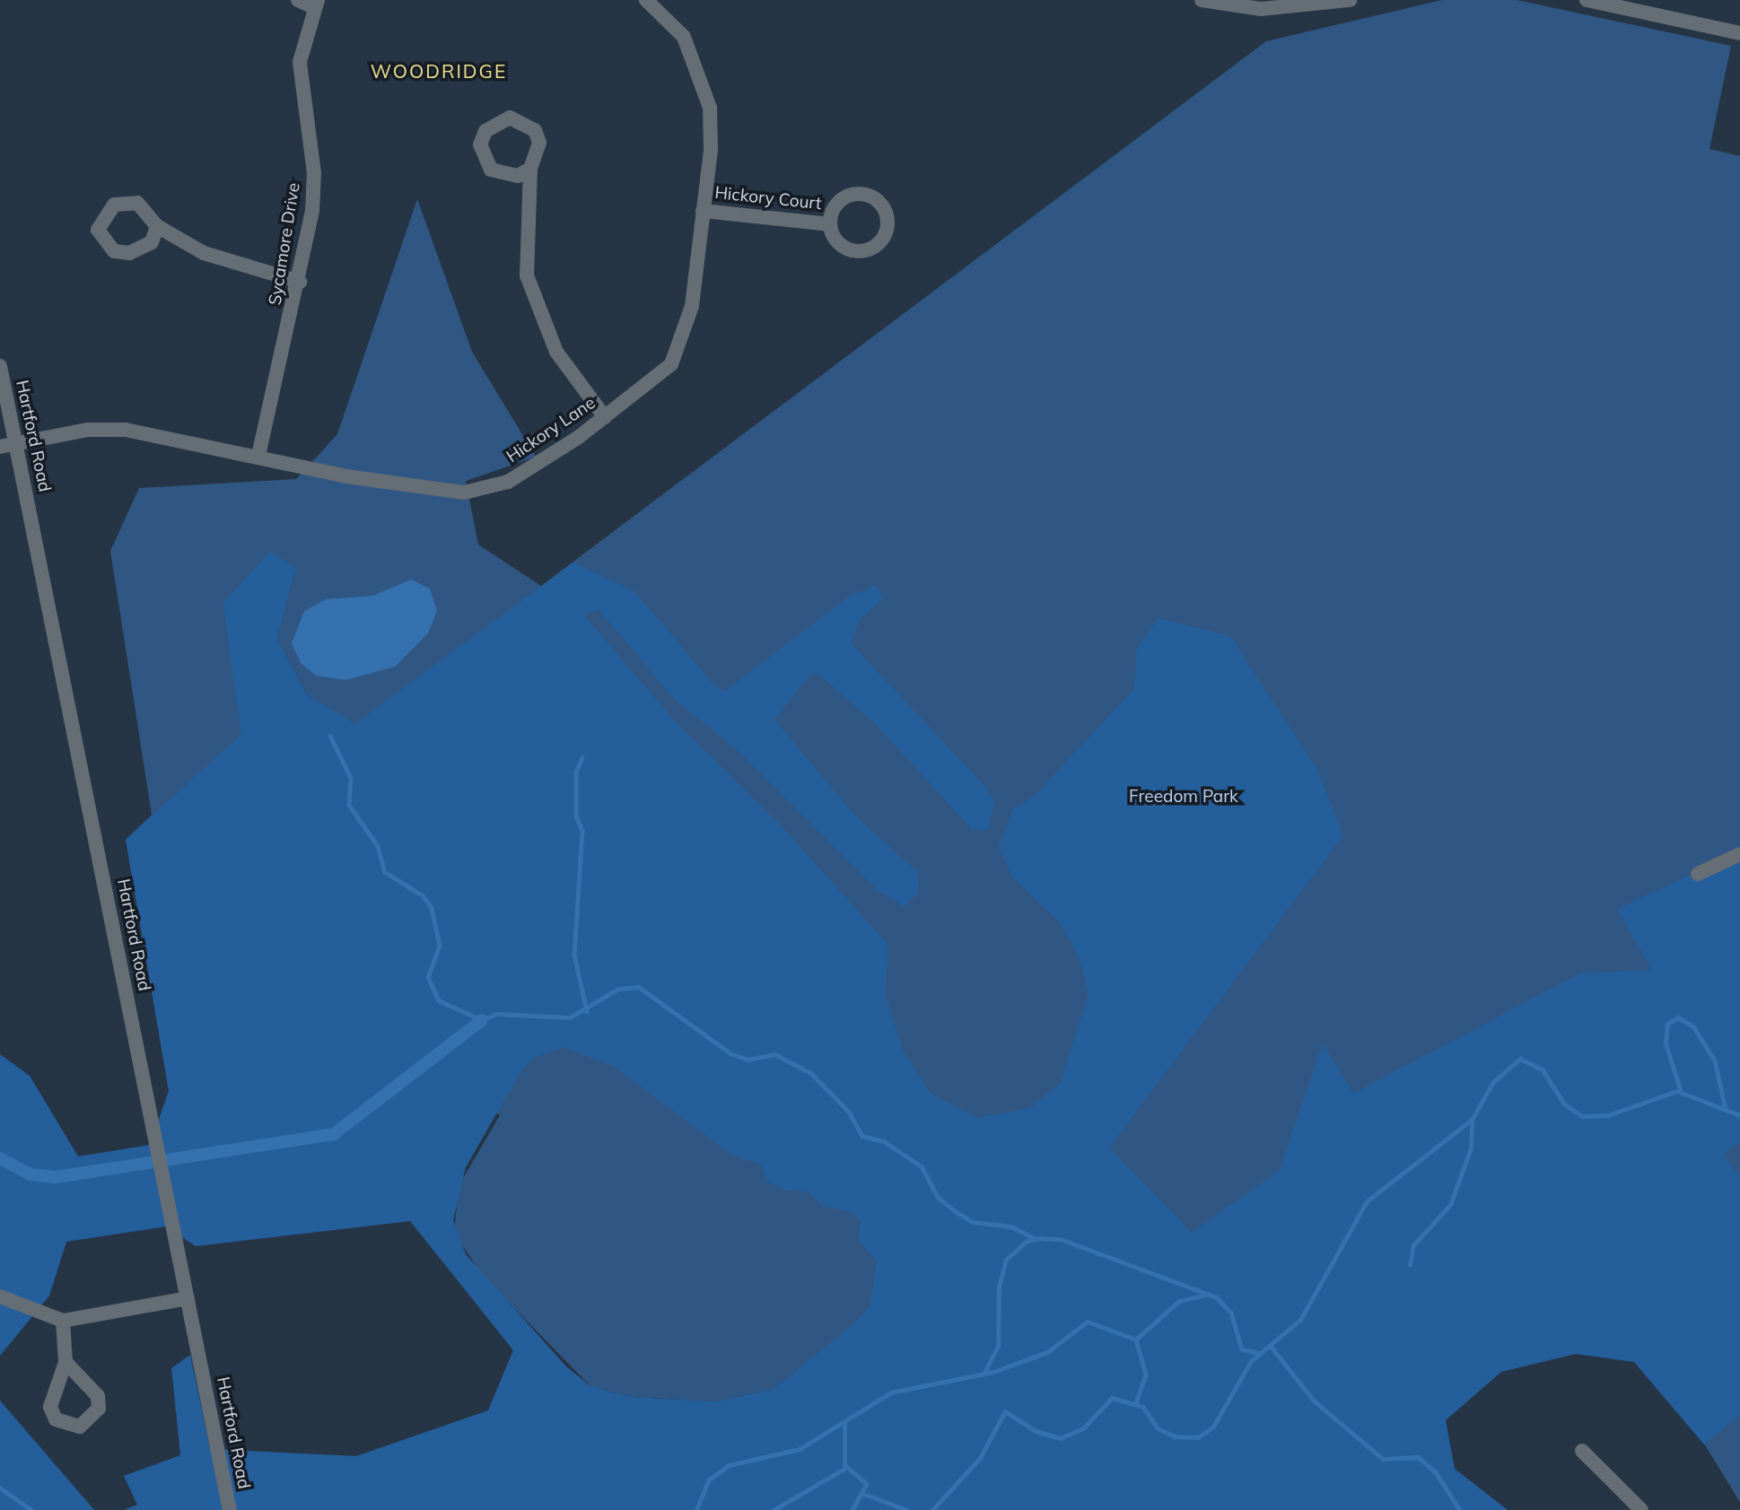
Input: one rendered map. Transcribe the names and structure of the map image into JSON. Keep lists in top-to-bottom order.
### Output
{
  "streets": {
    "street": [
      "Hickory Court",
      "Sycamore Drive",
      "Hickory Lane",
      "Hartford Road"
    ]
  },
  "crossings": [
    ["Hickory Court", "Hickory Lane"],
    ["Sycamore Drive", "Hickory Lane"],
    ["Hickory Lane", "Hartford Road"]
  ],
  "districts": ["WOODRIDGE"],
  "parks": ["Freedom Park"]
}
